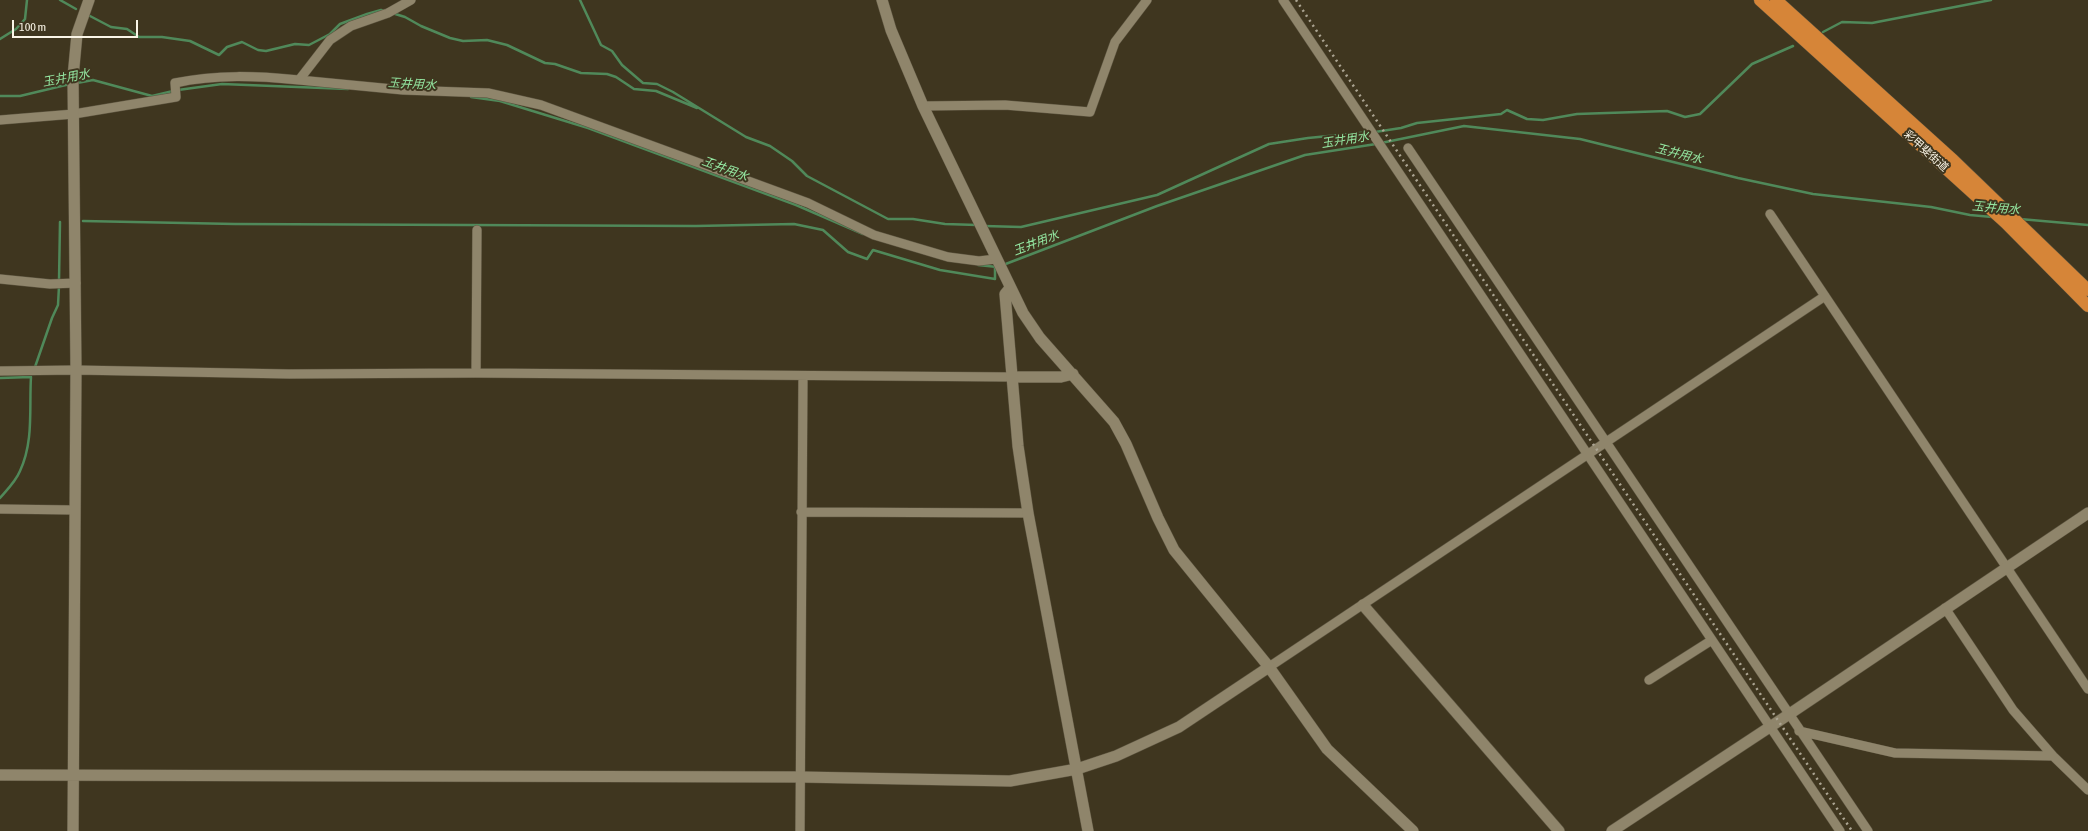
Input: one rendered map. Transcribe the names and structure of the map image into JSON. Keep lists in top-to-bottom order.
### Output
{
  "streets": {
    "highway": ["彩甲斐街道"]
  },
  "water": ["玉井用水"],
  "scale_bar": "100 m"
}
